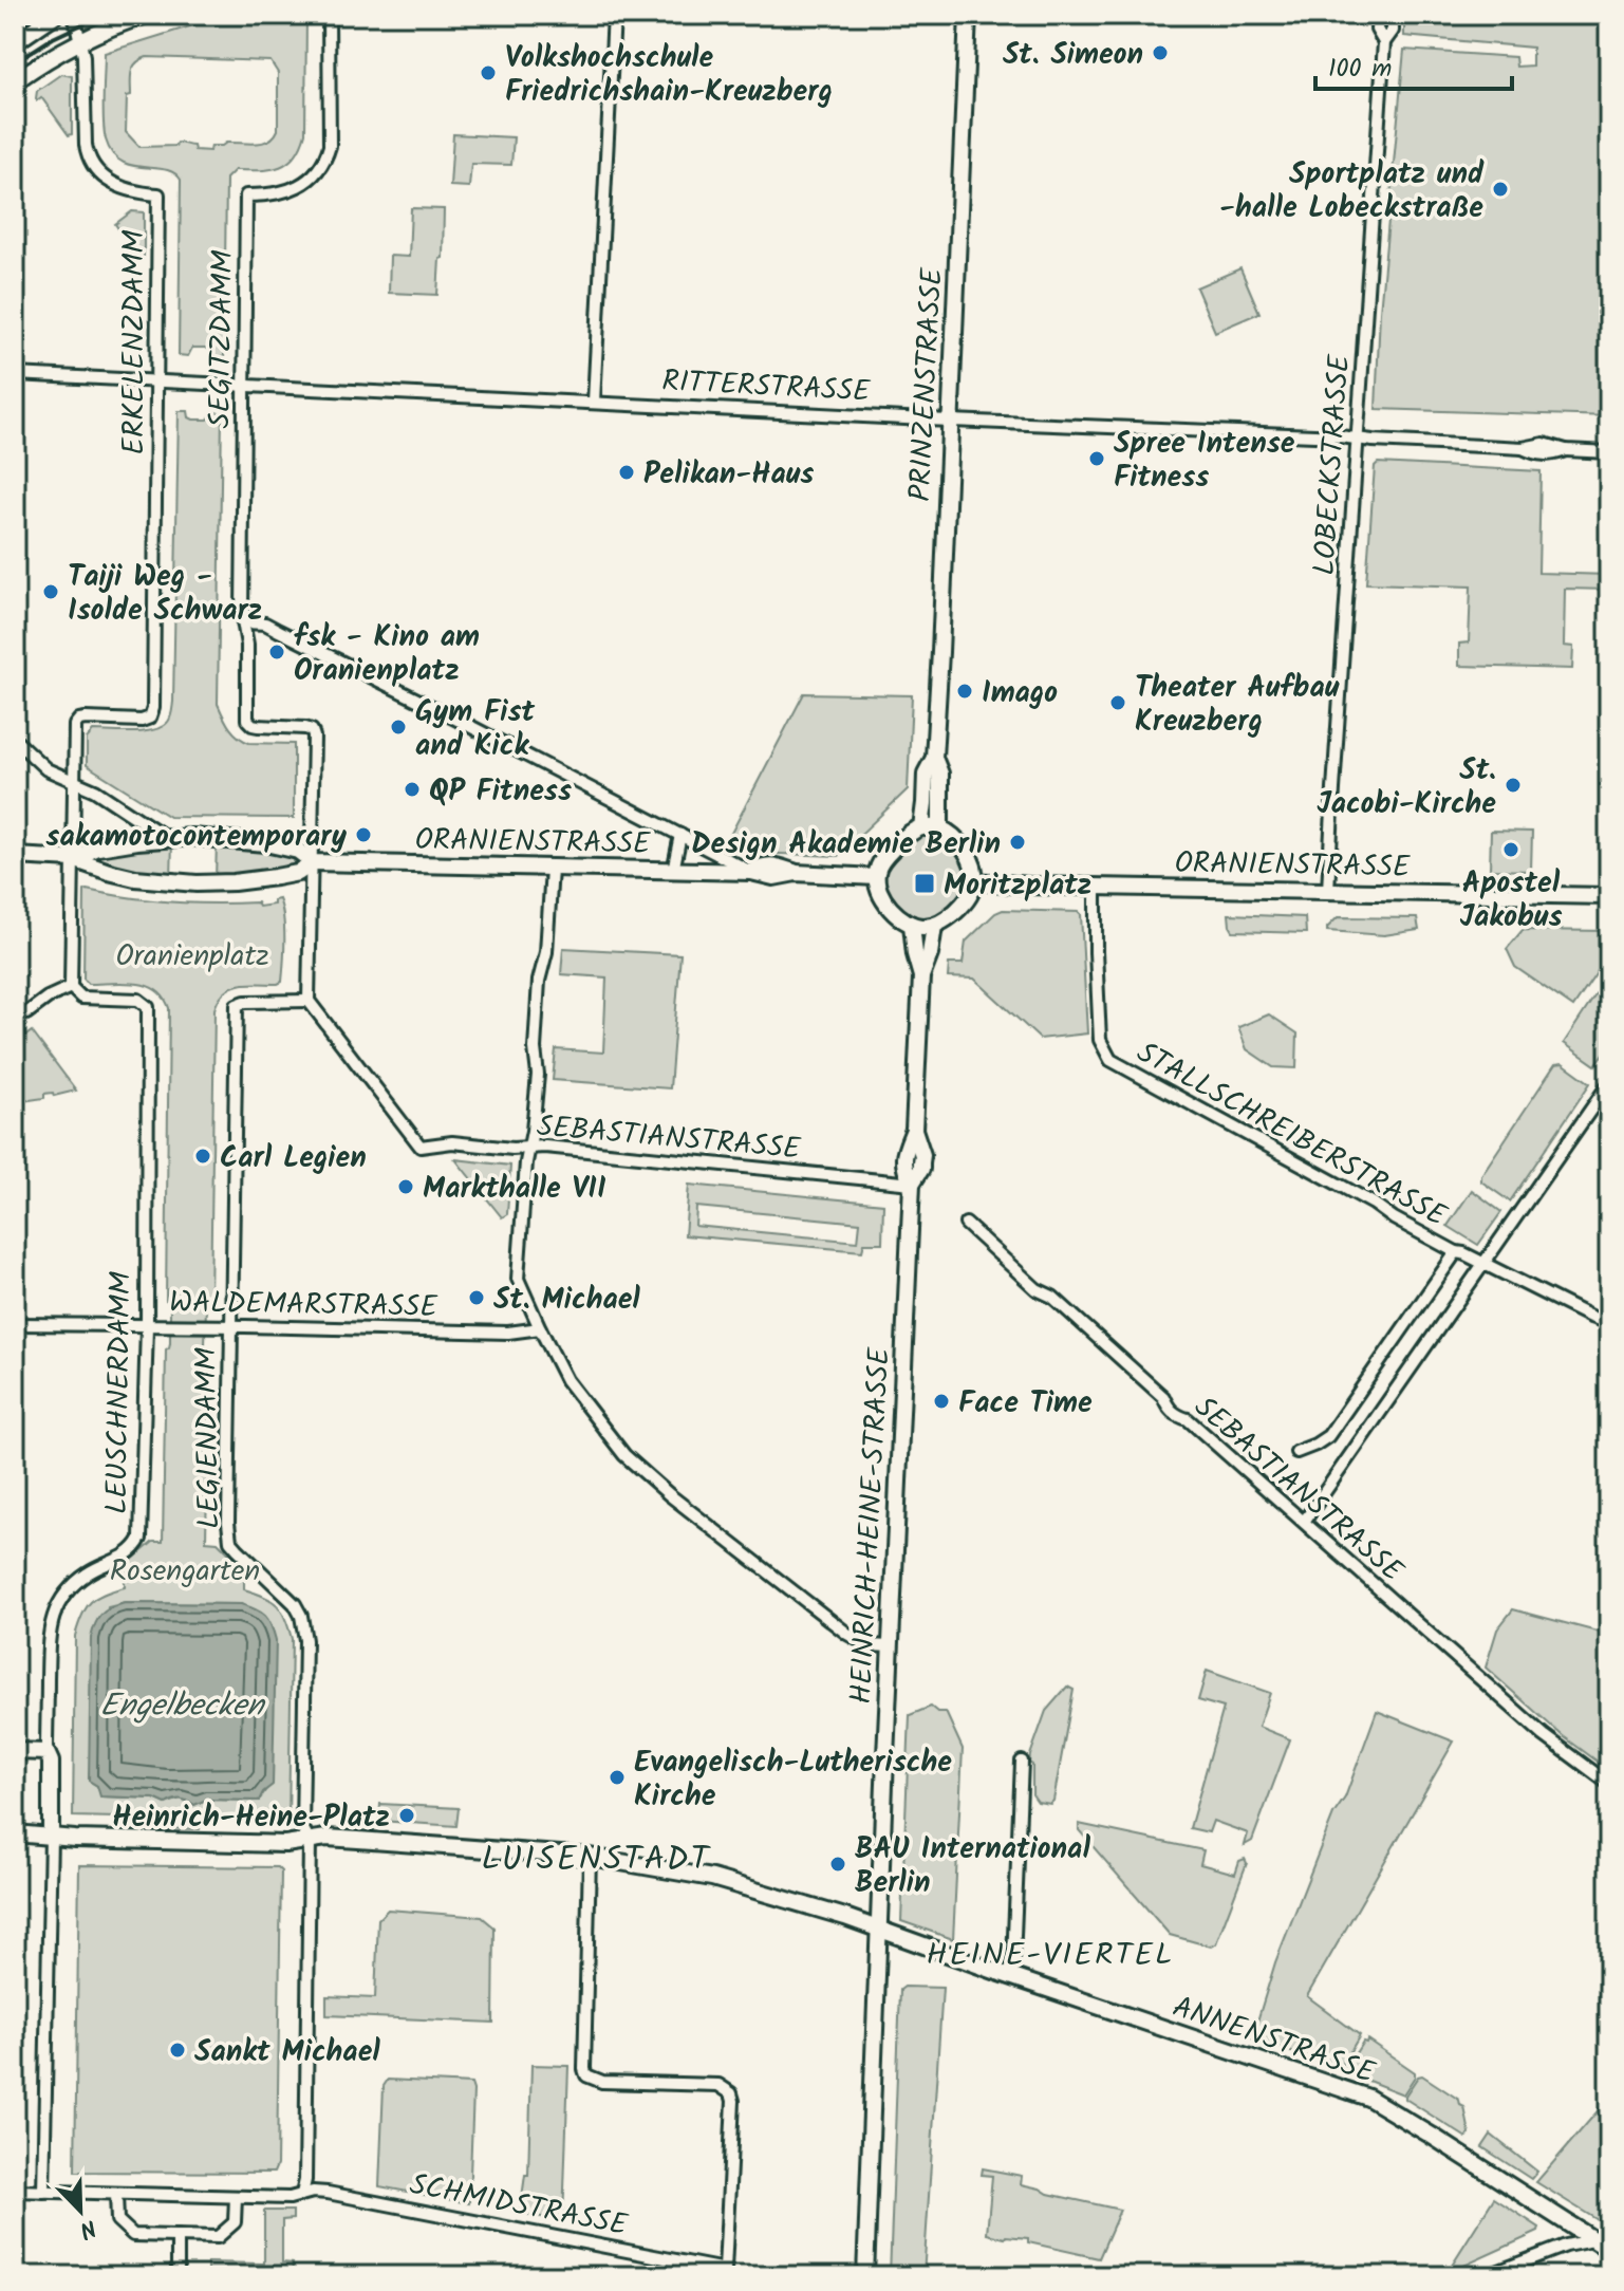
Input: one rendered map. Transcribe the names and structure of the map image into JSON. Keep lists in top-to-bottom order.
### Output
{
  "streets": {
    "main road": [
      "PRINZENSTRASSE",
      "ORANIENSTRASSE",
      "LEUSCHNERDAMM",
      "HEINRICH-HEINE-STRASSE",
      "ANNENSTRASSE"
    ],
    "street": [
      "SEGITZDAMM",
      "ERKELENZDAMM",
      "RITTERSTRASSE",
      "LOBECKSTRASSE",
      "STALLSCHREIBERSTRASSE",
      "SEBASTIANSTRASSE",
      "WALDEMARSTRASSE",
      "LEGIENDAMM",
      "SCHMIDSTRASSE"
    ]
  },
  "crossings": [
    ["SEGITZDAMM", "RITTERSTRASSE"],
    ["SEGITZDAMM", "ORANIENSTRASSE"],
    ["ERKELENZDAMM", "RITTERSTRASSE"],
    ["RITTERSTRASSE", "PRINZENSTRASSE"],
    ["RITTERSTRASSE", "LOBECKSTRASSE"],
    ["PRINZENSTRASSE", "ORANIENSTRASSE"],
    ["LOBECKSTRASSE", "ORANIENSTRASSE"],
    ["ORANIENSTRASSE", "STALLSCHREIBERSTRASSE"],
    ["SEBASTIANSTRASSE", "LEGIENDAMM"],
    ["SEBASTIANSTRASSE", "HEINRICH-HEINE-STRASSE"],
    ["WALDEMARSTRASSE", "LEUSCHNERDAMM"],
    ["WALDEMARSTRASSE", "LEGIENDAMM"],
    ["LEGIENDAMM", "SCHMIDSTRASSE"],
    ["HEINRICH-HEINE-STRASSE", "ANNENSTRASSE"],
    ["ANNENSTRASSE", "SCHMIDSTRASSE"]
  ],
  "districts": ["LUISENSTADT", "HEINE-VIERTEL"],
  "water": ["Engelbecken"],
  "parks": ["Oranienplatz", "Rosengarten"],
  "places": {
    "other": [
      "St. Simeon",
      "Volkshochschule Friedrichshain-Kreuzberg",
      "Sportplatz und -halle Lobeckstraße",
      "Spree Intense Fitness",
      "Pelikan-Haus",
      "Taiji Weg - Isolde Schwarz",
      "fsk - Kino am Oranienplatz",
      "Imago",
      "Theater Aufbau Kreuzberg",
      "Gym Fist and Kick",
      "St. Jacobi-Kirche",
      "QP Fitness",
      "sakamotocontemporary",
      "Design Akademie Berlin",
      "Apostel Jakobus",
      "Carl Legien",
      "Markthalle VII",
      "St. Michael",
      "Face Time",
      "Evangelisch-Lutherische Kirche",
      "Heinrich-Heine-Platz",
      "BAU International Berlin",
      "Sankt Michael"
    ],
    "transit": ["Moritzplatz"]
  },
  "scale_bar": "100 m",
  "north": "bottom right"
}
